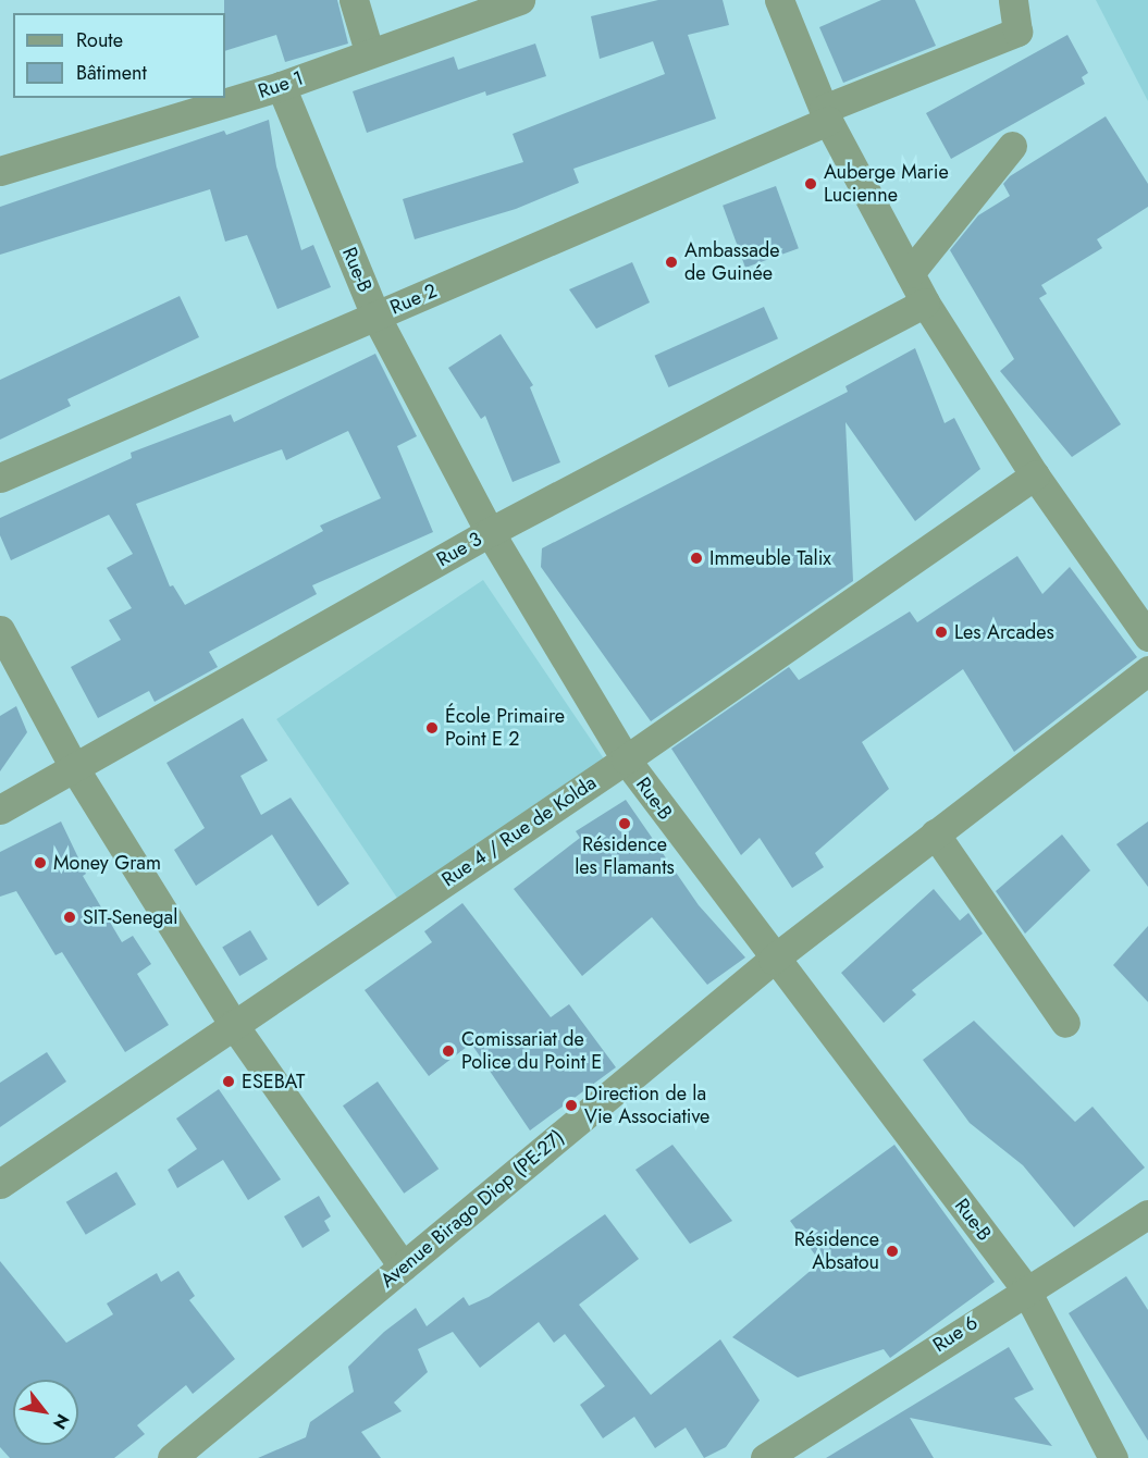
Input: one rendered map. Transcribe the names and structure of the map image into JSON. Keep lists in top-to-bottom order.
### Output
{
  "streets": {
    "street": [
      "Rue 1",
      "Rue-B",
      "Rue 2",
      "Rue 3",
      "Rue 4 / Rue de Kolda",
      "Avenue Birago Diop (PE-27)",
      "Rue 6"
    ]
  },
  "crossings": [
    ["Rue 1", "Rue-B"],
    ["Rue-B", "Rue 2"],
    ["Rue-B", "Rue 3"],
    ["Rue-B", "Rue 4 / Rue de Kolda"],
    ["Rue-B", "Avenue Birago Diop (PE-27)"],
    ["Rue-B", "Rue 6"]
  ],
  "places": [
    "Auberge Marie Lucienne",
    "Ambassade de Guinée",
    "Immeuble Talix",
    "Les Arcades",
    "École Primaire Point E 2",
    "Résidence les Flamants",
    "Money Gram",
    "SIT-Senegal",
    "Comissariat de Police du Point E",
    "ESEBAT",
    "Direction de la Vie Associative",
    "Résidence Absatou"
  ],
  "legend": ["Route", "Bâtiment"],
  "north": "bottom right"
}
